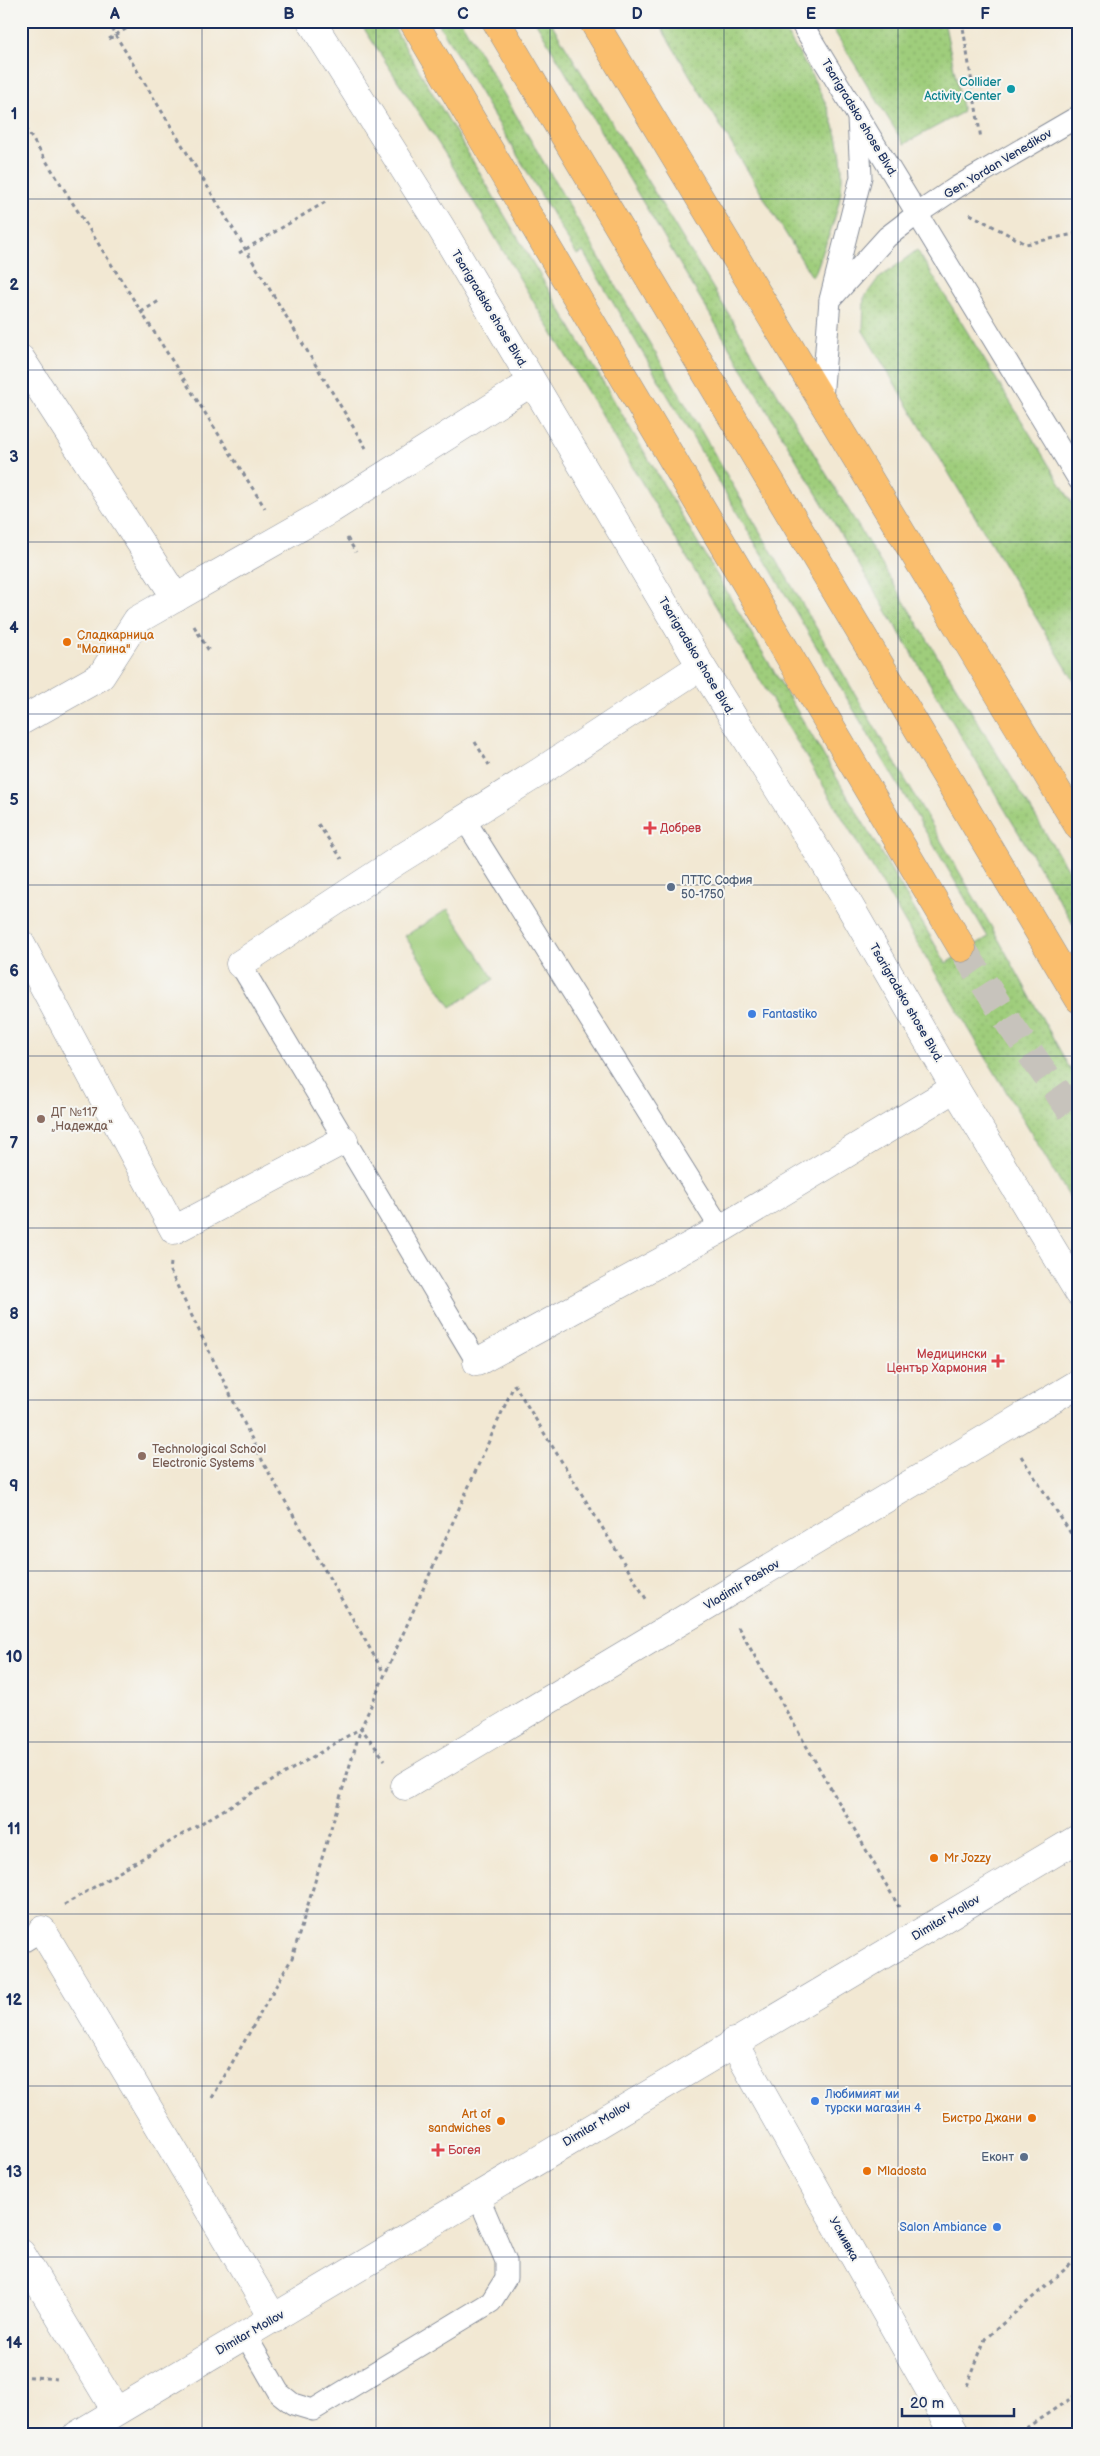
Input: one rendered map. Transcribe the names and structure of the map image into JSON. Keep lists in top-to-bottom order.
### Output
{
  "streets": {
    "street": [
      "Tsarigradsko shose Blvd.",
      "Vladimir Pashov",
      "Dimitar Mollov",
      "Усмивка"
    ],
    "lane": ["Gen. Yordan Venedikov"]
  },
  "crossings": [
    ["Tsarigradsko shose Blvd.", "Gen. Yordan Venedikov"],
    ["Dimitar Mollov", "Усмивка"]
  ],
  "places": {
    "other": [
      "Collider Activity Center",
      "Сладкарница \"Малина\"",
      "ПТТС София 50-1750",
      "Fantastiko",
      "ДГ №117 „Надежда“",
      "Technological School Electronic Systems",
      "Mr Jozzy",
      "Любимият ми турски магазин 4",
      "Бистро Джани",
      "Art of sandwiches",
      "Еконт",
      "Mladosta",
      "Salon Ambiance"
    ],
    "health": ["Добрев", "Медицински Център Хармония", "Богея"]
  },
  "scale_bar": "20 m",
  "grid": {
    "columns": [
      "A",
      "B",
      "C",
      "D",
      "E",
      "F"
    ],
    "rows": [
      "1",
      "2",
      "3",
      "4",
      "5",
      "6",
      "7",
      "8",
      "9",
      "10",
      "11",
      "12",
      "13",
      "14"
    ]
  }
}
